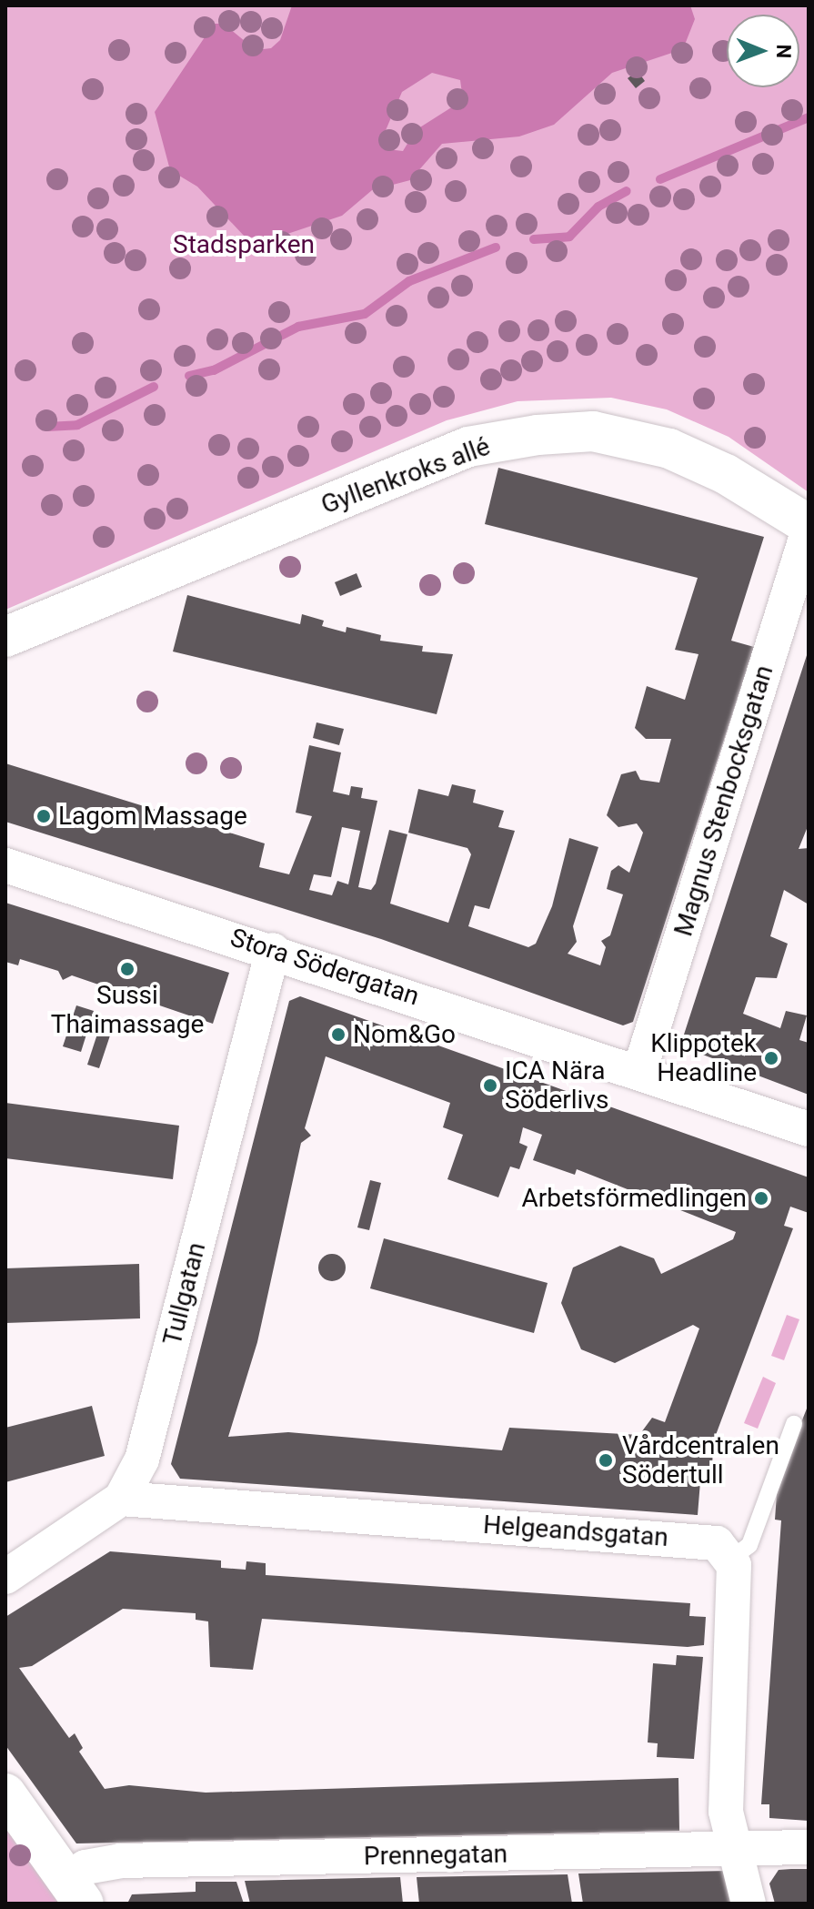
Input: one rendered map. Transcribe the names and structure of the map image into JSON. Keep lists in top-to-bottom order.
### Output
{
  "streets": {
    "street": [
      "Gyllenkroks allé",
      "Magnus Stenbocksgatan",
      "Stora Södergatan",
      "Tullgatan",
      "Helgeandsgatan",
      "Prennegatan"
    ]
  },
  "crossings": [
    ["Gyllenkroks allé", "Magnus Stenbocksgatan"],
    ["Magnus Stenbocksgatan", "Stora Södergatan"],
    ["Stora Södergatan", "Tullgatan"],
    ["Tullgatan", "Helgeandsgatan"]
  ],
  "parks": ["Stadsparken"],
  "places": [
    "Lagom Massage",
    "Sussi Thaimassage",
    "Nom&Go",
    "Klippotek Headline",
    "ICA Nära Söderlivs",
    "Arbetsförmedlingen",
    "Vårdcentralen Södertull"
  ],
  "north": "right"
}
